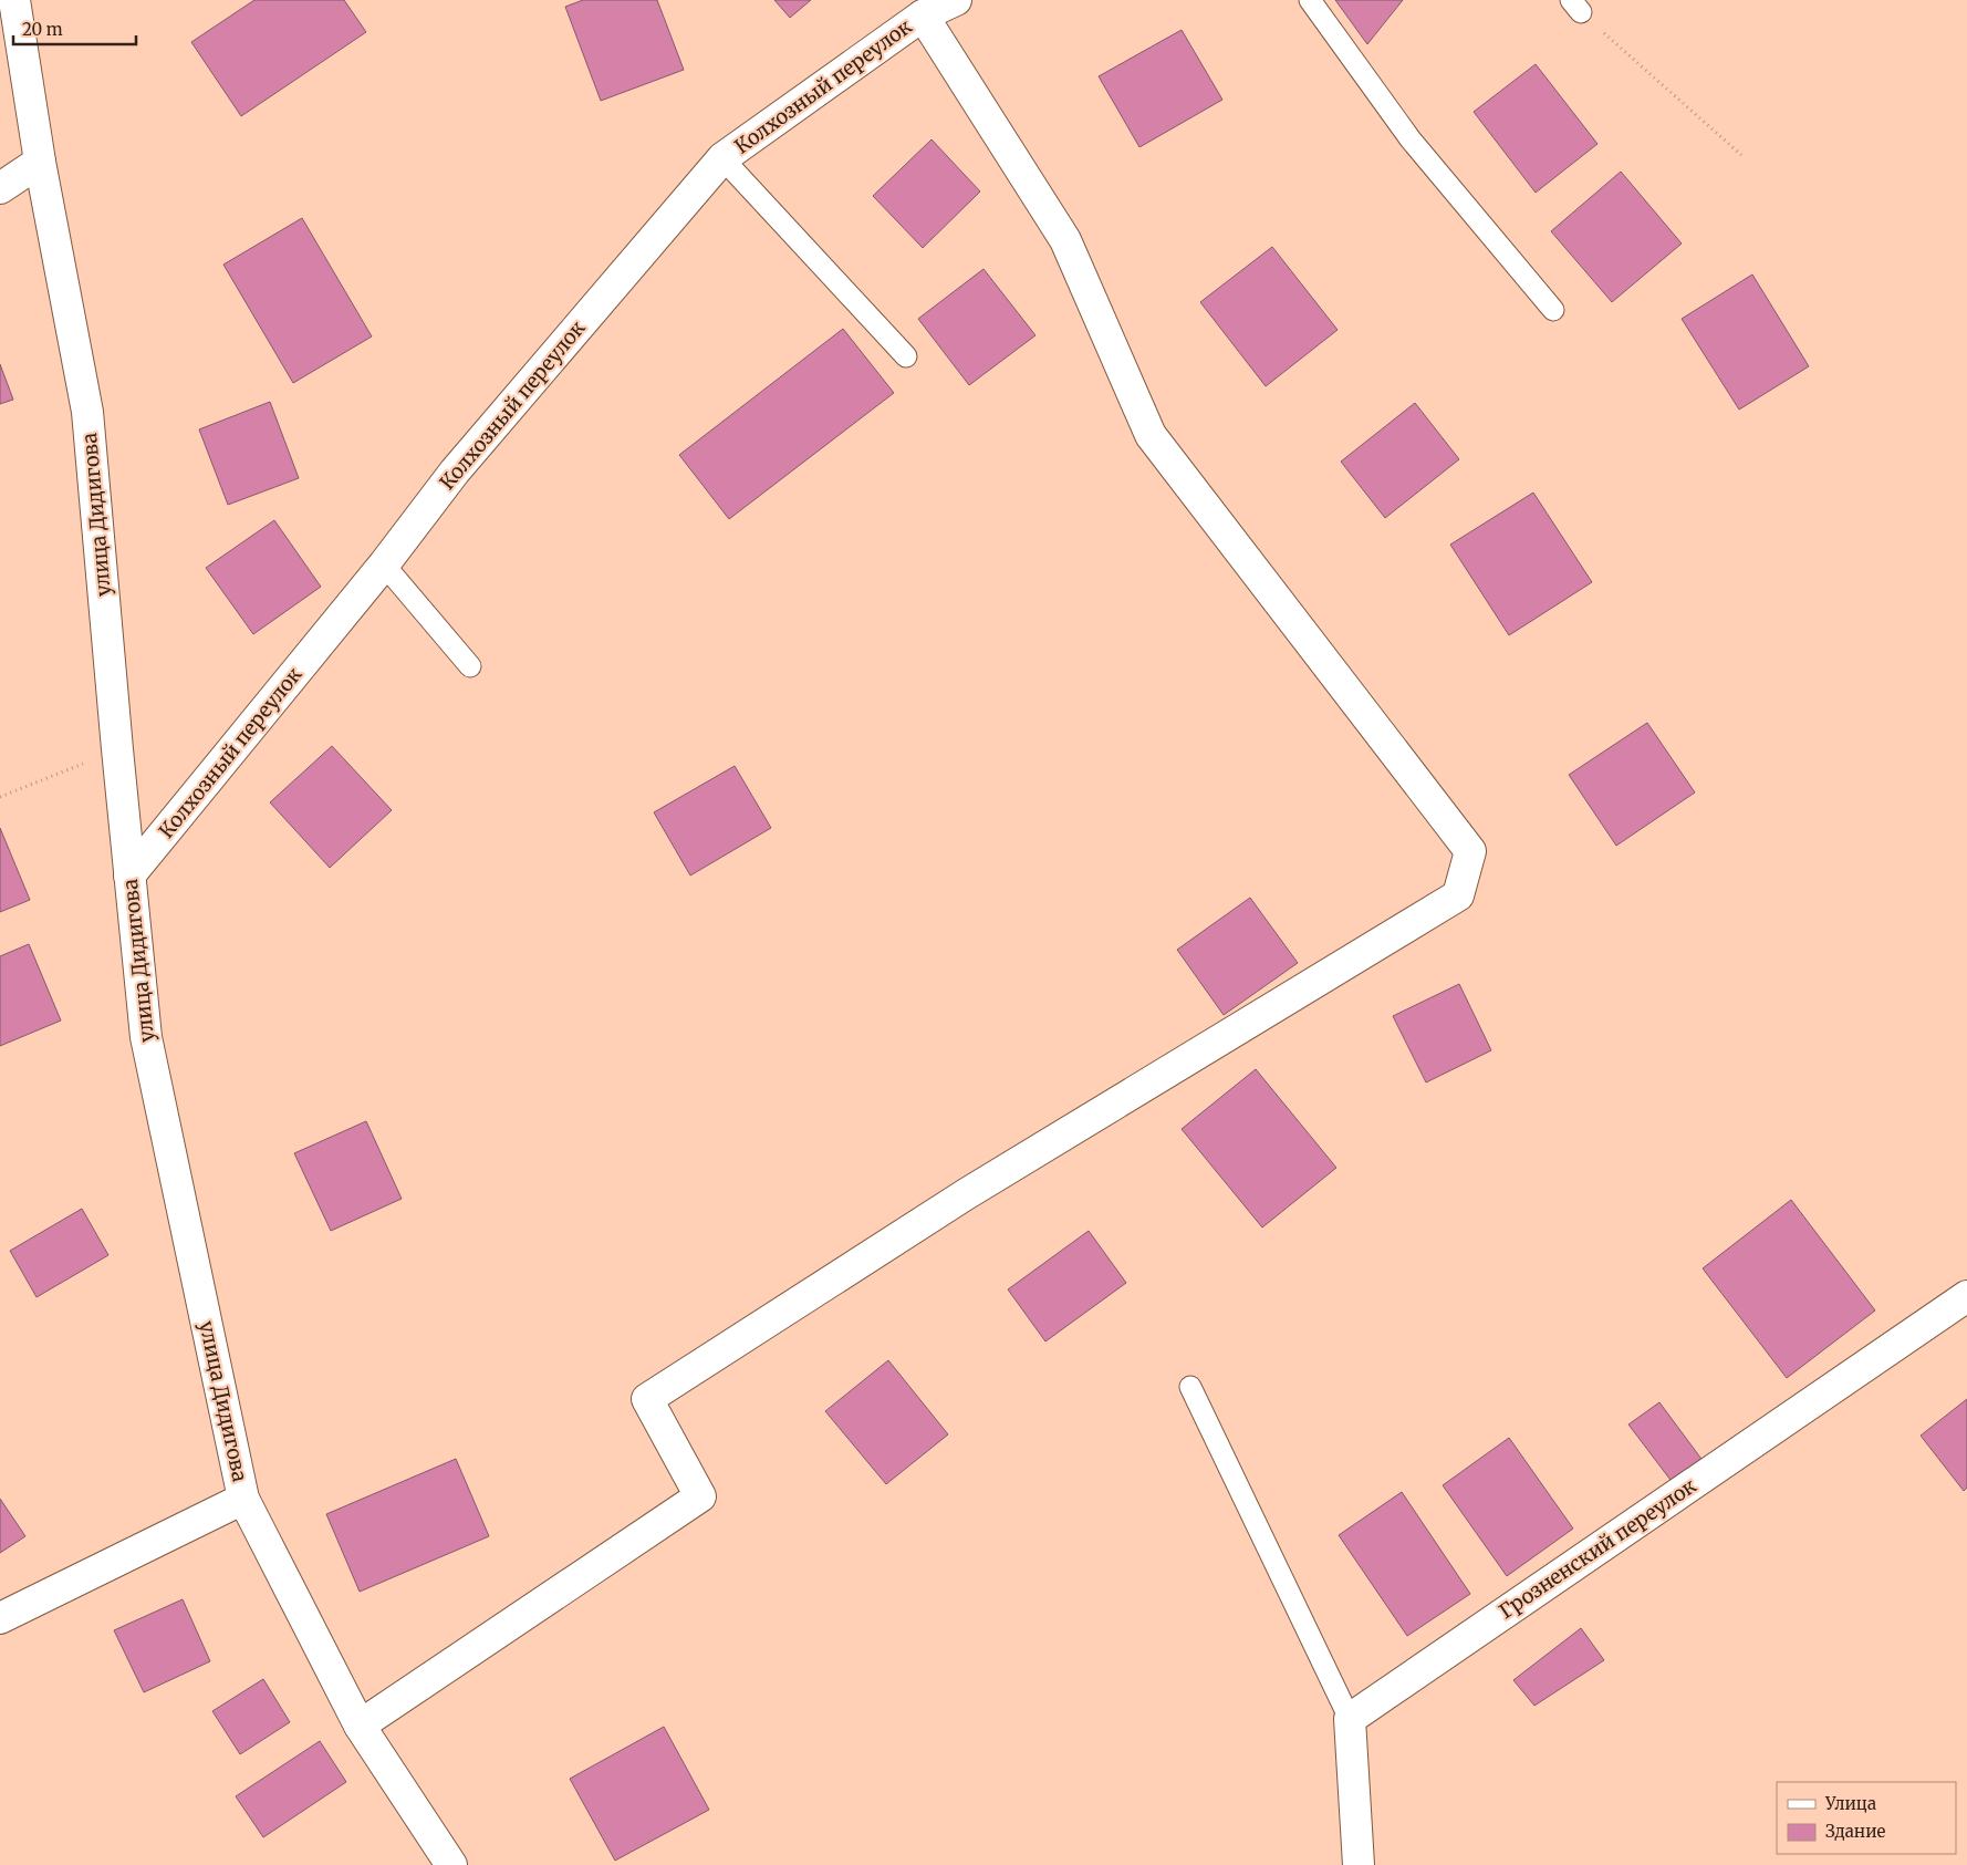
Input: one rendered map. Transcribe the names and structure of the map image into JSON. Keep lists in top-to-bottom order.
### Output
{
  "streets": {
    "street": ["Колхозный переулок", "улица Дидигова", "Грозненский переулок"]
  },
  "crossings": [
    ["Колхозный переулок", "улица Дидигова"]
  ],
  "legend": ["Улица", "Здание"],
  "scale_bar": "20 m"
}
